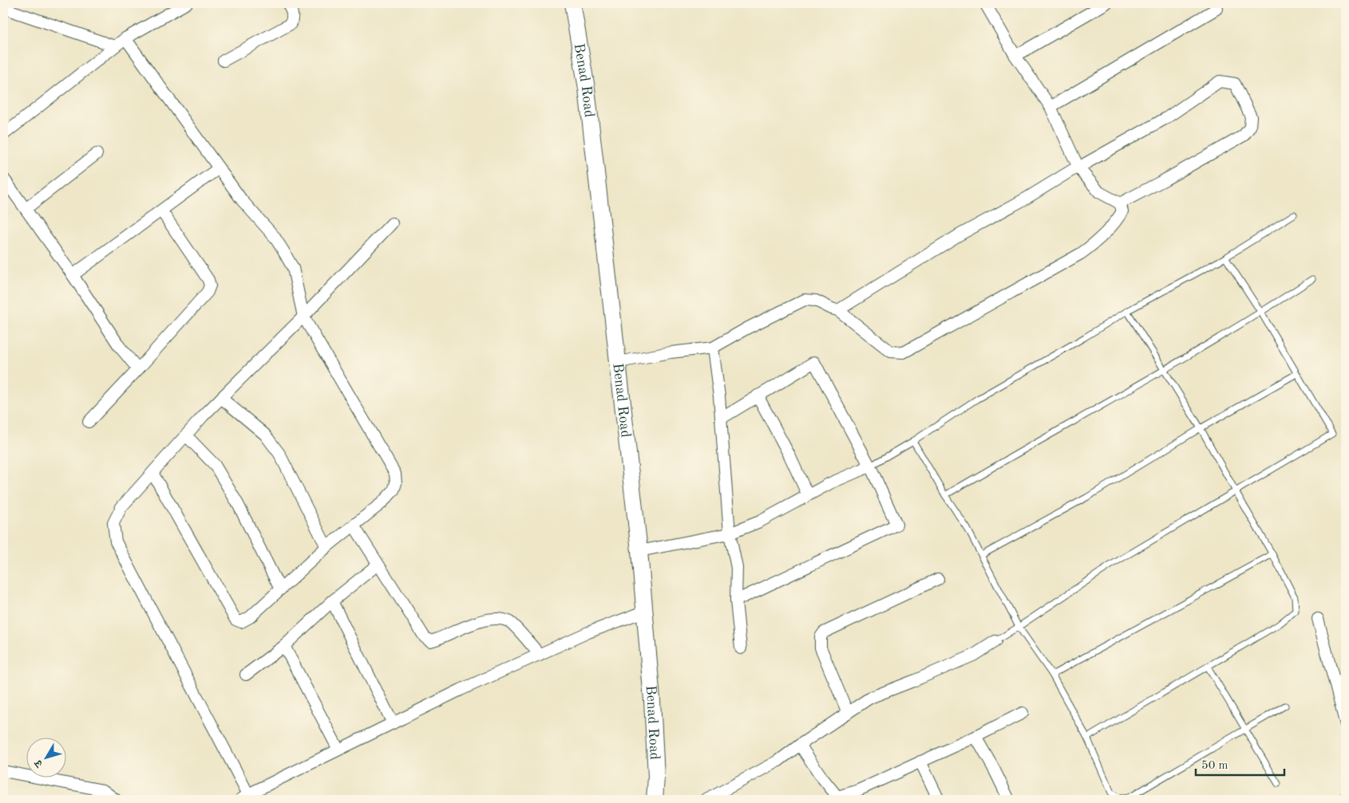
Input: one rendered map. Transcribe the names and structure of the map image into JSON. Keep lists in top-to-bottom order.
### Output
{
  "streets": {
    "main road": ["Benad Road"]
  },
  "scale_bar": "50 m",
  "north": "bottom left"
}
